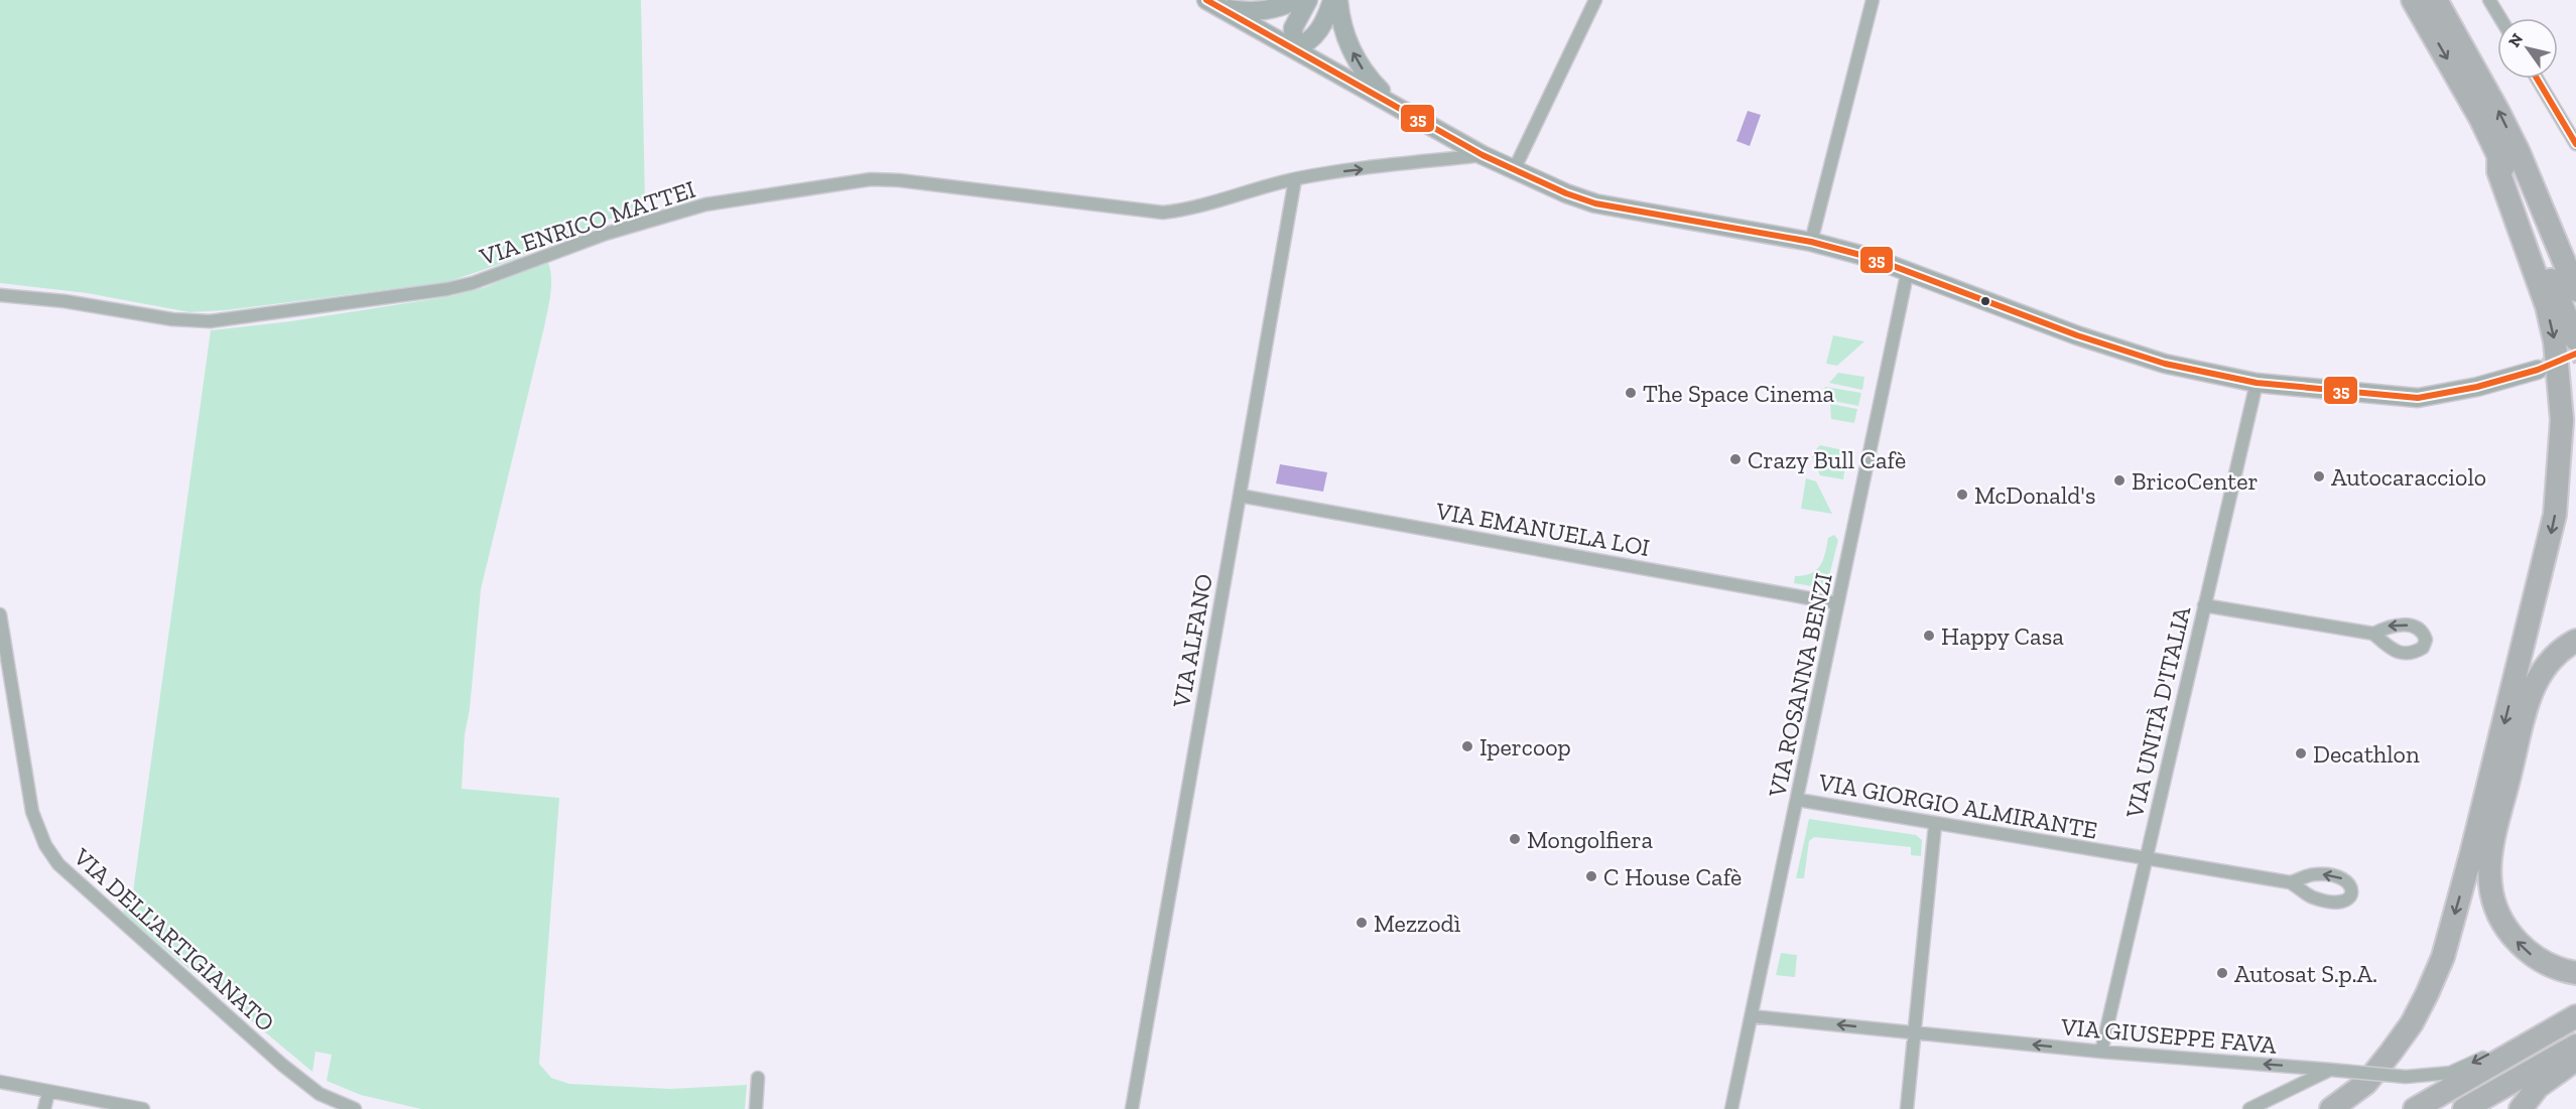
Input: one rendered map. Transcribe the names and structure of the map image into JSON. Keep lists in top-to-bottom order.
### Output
{
  "streets": {
    "street": [
      "VIA ENRICO MATTEI",
      "VIA EMANUELA LOI",
      "VIA ALFANO",
      "VIA ROSANNA BENZI",
      "VIA UNITÀ D'ITALIA",
      "VIA GIORGIO ALMIRANTE",
      "VIA DELL'ARTIGIANATO",
      "VIA GIUSEPPE FAVA"
    ]
  },
  "crossings": [
    ["VIA ENRICO MATTEI", "VIA ALFANO"],
    ["VIA EMANUELA LOI", "VIA ALFANO"],
    ["VIA EMANUELA LOI", "VIA ROSANNA BENZI"],
    ["VIA ROSANNA BENZI", "VIA GIORGIO ALMIRANTE"],
    ["VIA ROSANNA BENZI", "VIA GIUSEPPE FAVA"],
    ["VIA UNITÀ D'ITALIA", "VIA GIORGIO ALMIRANTE"],
    ["VIA UNITÀ D'ITALIA", "VIA GIUSEPPE FAVA"]
  ],
  "one_way": ["VIA GIUSEPPE FAVA"],
  "places": [
    "The Space Cinema",
    "Crazy Bull Cafè",
    "Autocaracciolo",
    "BricoCenter",
    "McDonald's",
    "Happy Casa",
    "Ipercoop",
    "Decathlon",
    "Mongolfiera",
    "C House Cafè",
    "Mezzodì",
    "Autosat S.p.A."
  ],
  "lines": ["transit line 35"],
  "north": "top left"
}
